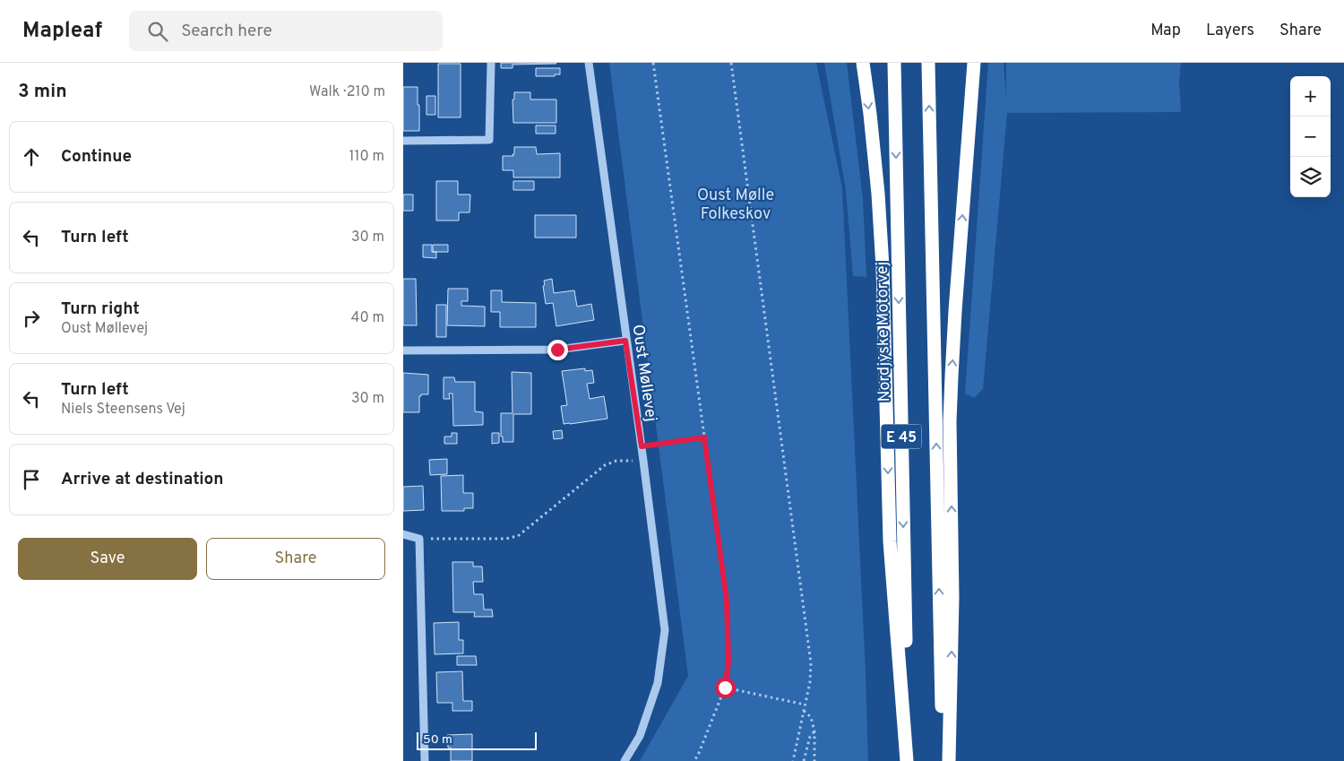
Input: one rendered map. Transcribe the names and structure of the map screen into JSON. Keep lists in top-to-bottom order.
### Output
{
  "streets": {
    "highway": ["Nordjyske Motorvej", "E 45"],
    "street": ["Oust Møllevej"]
  },
  "parks": ["Oust Mølle Folkeskov"],
  "scale_bar": "50 m",
  "page": {
    "header": "Mapleaf",
    "search": "Search here",
    "nav": ["Map", "Layers", "Share"],
    "heading": ["3 min", "Walk · 210 m"],
    "map_buttons": ["+", "−"],
    "list": [
      ["Continue", "110 m"],
      ["Turn left", "30 m"],
      ["Turn right", "Oust Møllevej", "40 m"],
      ["Turn left", "Niels Steensens Vej", "30 m"],
      "Arrive at destination"
    ],
    "buttons": ["Save", "Share"],
    "scale": "50 m"
  }
}
